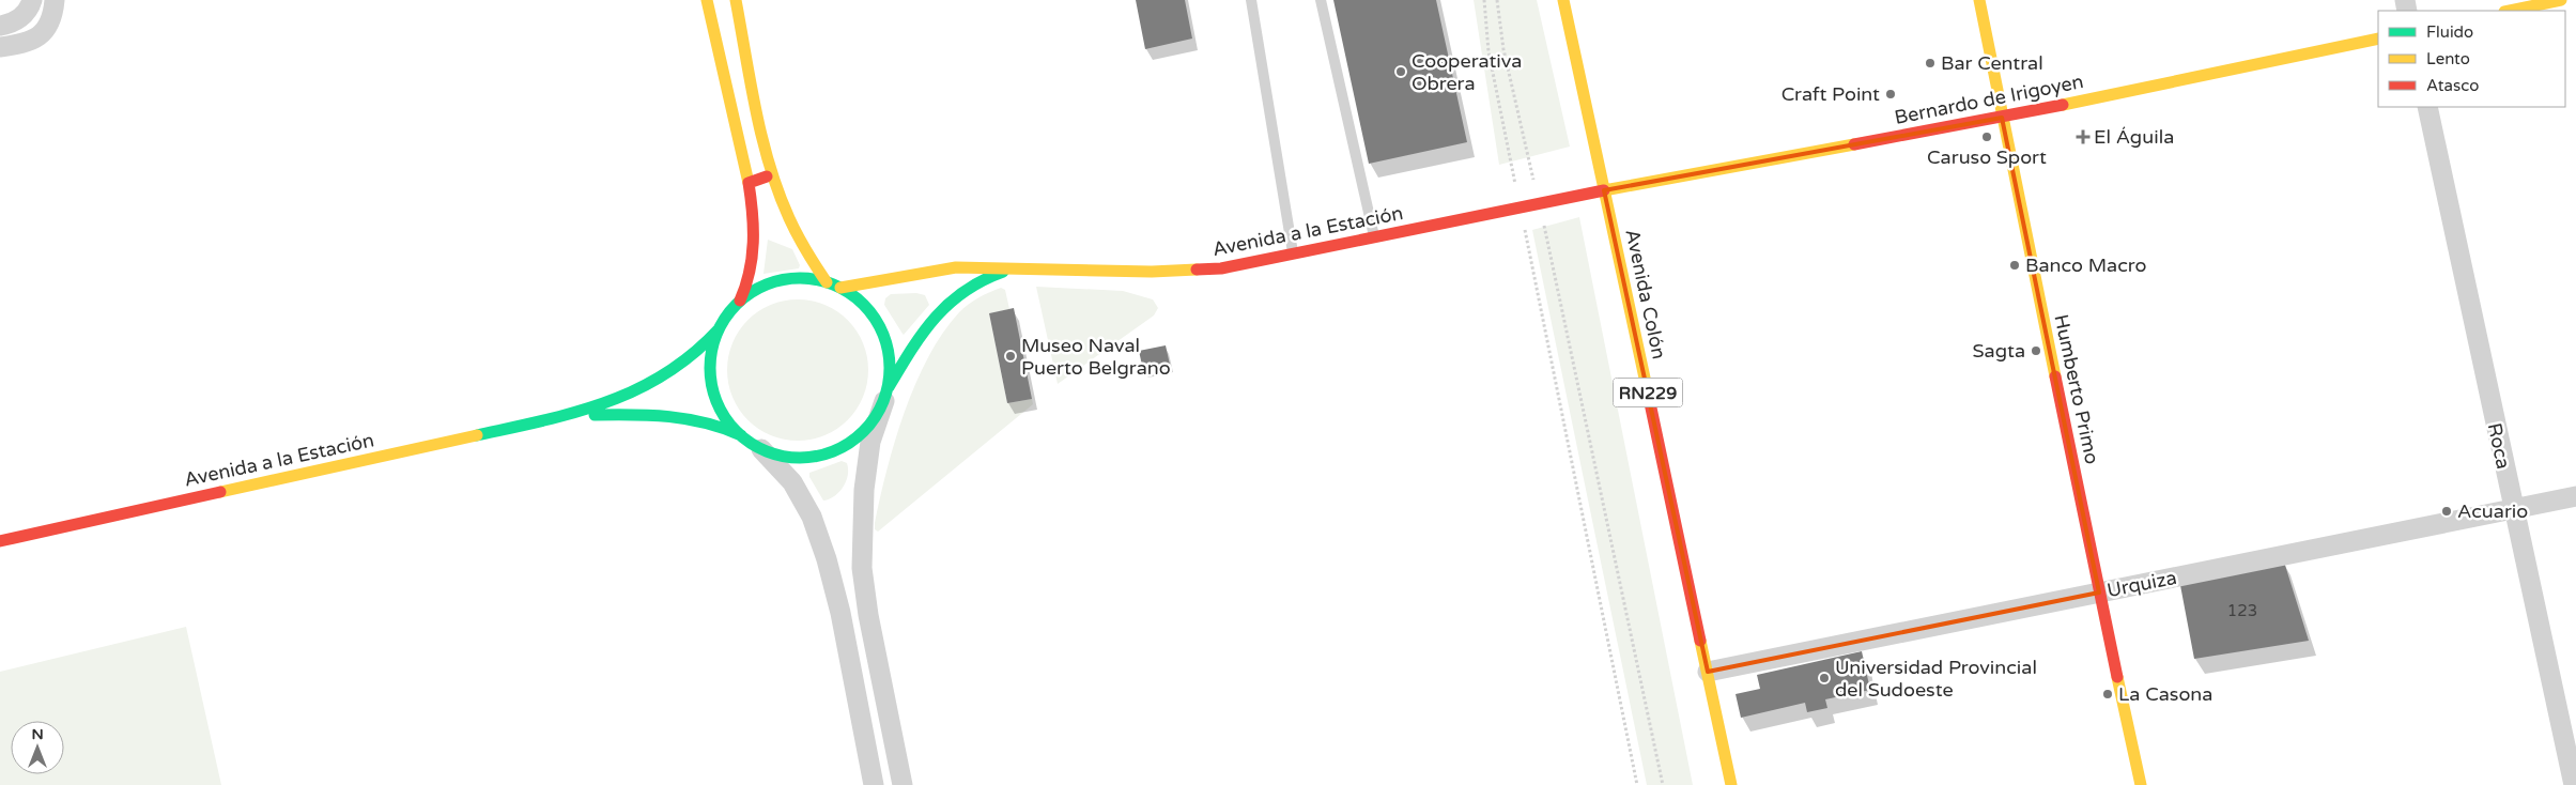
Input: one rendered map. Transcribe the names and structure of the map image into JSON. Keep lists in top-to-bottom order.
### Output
{
  "streets": {
    "street": [
      "Bernardo de Irigoyen",
      "Avenida a la Estación",
      "Avenida Colón",
      "Humberto Primo",
      "RN229",
      "Roca",
      "Urquiza"
    ]
  },
  "crossings": [
    ["Bernardo de Irigoyen", "Avenida a la Estación"],
    ["Bernardo de Irigoyen", "Avenida Colón"],
    ["Bernardo de Irigoyen", "Humberto Primo"],
    ["Avenida a la Estación", "Avenida Colón"],
    ["Avenida Colón", "Urquiza"],
    ["Humberto Primo", "Urquiza"],
    ["Roca", "Urquiza"]
  ],
  "places": {
    "other": [
      "Bar Central",
      "Cooperativa Obrera",
      "Craft Point",
      "Caruso Sport",
      "Banco Macro",
      "Sagta",
      "Museo Naval Puerto Belgrano",
      "Acuario",
      "Universidad Provincial del Sudoeste",
      "La Casona"
    ],
    "health": ["El Águila"]
  },
  "house_numbers": ["123"],
  "legend": ["Fluido", "Lento", "Atasco"],
  "north": "top"
}
